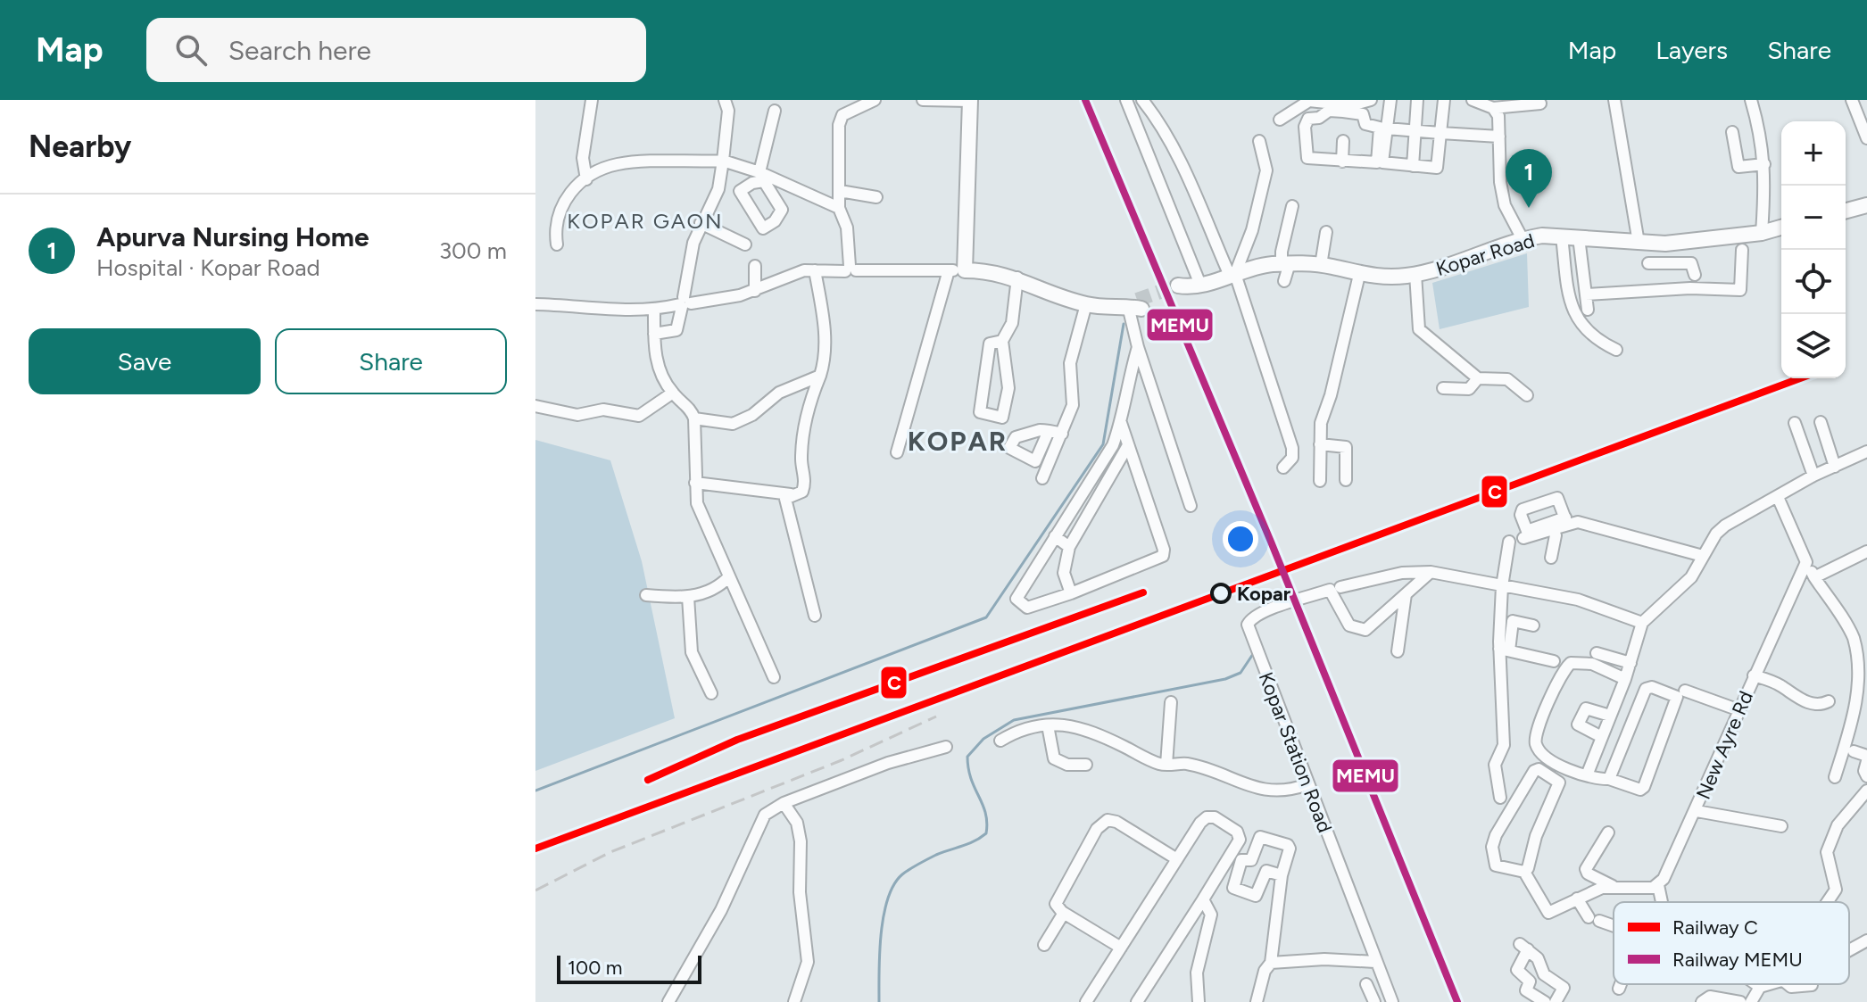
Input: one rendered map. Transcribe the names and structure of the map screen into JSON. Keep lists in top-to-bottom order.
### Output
{
  "streets": {
    "street": ["Kopar Road", "New Ayre Rd", "Kopar Station Road"]
  },
  "districts": ["KOPAR GAON", "KOPAR"],
  "places": ["Kopar"],
  "lines": ["rail line MEMU", "rail line C"],
  "legend": ["Railway C", "Railway MEMU"],
  "scale_bar": "100 m",
  "page": {
    "header": "Map",
    "search": "Search here",
    "nav": ["Map", "Layers", "Share"],
    "heading": "Nearby",
    "map_buttons": ["+", "−"],
    "pins": "1",
    "list": [
      {
        "mark": "1",
        "name": "Apurva Nursing Home",
        "note": "Hospital · Kopar Road",
        "value": "300 m"
      }
    ],
    "buttons": ["Save", "Share"],
    "scale": "100 m"
  }
}
